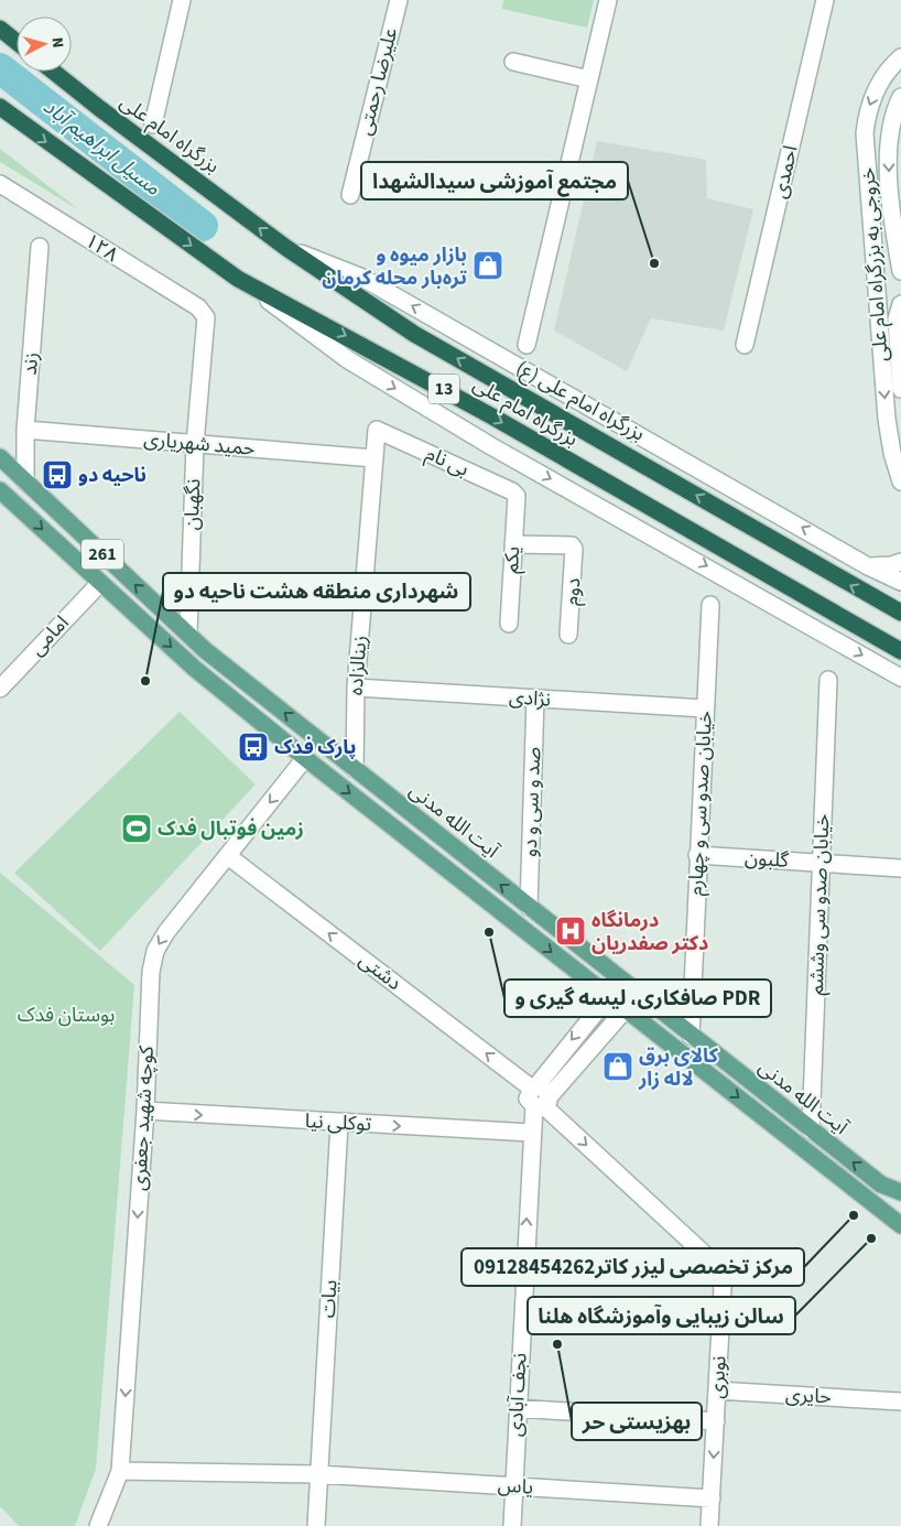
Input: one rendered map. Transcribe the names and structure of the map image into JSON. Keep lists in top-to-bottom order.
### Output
{
  "streets": {
    "highway": ["بزرگراه امام علی", "13"],
    "main road": ["261", "آیت الله مدنی"],
    "street": [
      "علیرضا رحمتی",
      "احمدی",
      "۱۲۸",
      "خروجی به بزرگراه امام علی",
      "زند",
      "بزرگراه امام علی (ع)",
      "حمید شهریاری",
      "بی نام",
      "نگهبان",
      "یکم",
      "دوم",
      "امامی",
      "زینالزاده",
      "نژادی",
      "صد و سی و دو",
      "خیابان صدو سی و چهارم",
      "گلبون",
      "خیابان صدو سی وششم",
      "دشتی",
      "کوچه شهید جعفری",
      "توکلی نیا",
      "بیات",
      "نوبری",
      "نجف آبادی",
      "حایری",
      "یاس"
    ]
  },
  "crossings": [
    ["بزرگراه امام علی", "بزرگراه امام علی (ع)"],
    ["۱۲۸", "نگهبان"],
    ["زند", "حمید شهریاری"],
    ["زند", "آیت الله مدنی"],
    ["حمید شهریاری", "نگهبان"],
    ["حمید شهریاری", "زینالزاده"],
    ["بی نام", "یکم"],
    ["بی نام", "زینالزاده"],
    ["نگهبان", "آیت الله مدنی"],
    ["261", "امامی"],
    ["261", "آیت الله مدنی"],
    ["یکم", "دوم"],
    ["امامی", "آیت الله مدنی"],
    ["زینالزاده", "نژادی"],
    ["زینالزاده", "آیت الله مدنی"],
    ["نژادی", "صد و سی و دو"],
    ["نژادی", "خیابان صدو سی و چهارم"],
    ["صد و سی و دو", "آیت الله مدنی"],
    ["خیابان صدو سی و چهارم", "آیت الله مدنی"],
    ["خیابان صدو سی و چهارم", "گلبون"],
    ["آیت الله مدنی", "خیابان صدو سی وششم"],
    ["آیت الله مدنی", "کوچه شهید جعفری"],
    ["گلبون", "خیابان صدو سی وششم"],
    ["دشتی", "کوچه شهید جعفری"],
    ["دشتی", "نجف آبادی"],
    ["کوچه شهید جعفری", "توکلی نیا"],
    ["توکلی نیا", "بیات"],
    ["توکلی نیا", "نجف آبادی"],
    ["بیات", "یاس"],
    ["نوبری", "نجف آبادی"],
    ["نوبری", "حایری"],
    ["نوبری", "یاس"],
    ["نجف آبادی", "یاس"]
  ],
  "one_way": [
    "دشتی",
    "کوچه شهید جعفری",
    "توکلی نیا",
    "نوبری",
    "نجف آبادی"
  ],
  "water": ["مسیل ابراهیم آباد"],
  "parks": ["بوستان فدک"],
  "places": {
    "other": [
      "مجتمع آموزشی سیدالشهدا",
      "شهرداری منطقه هشت ناحیه دو",
      "صافکاری، لیسه گیری و PDR",
      "مرکز تخصصی لیزر کاتر09128454262",
      "سالن زیبایی وآموزشگاه هلنا",
      "بهزیستی حر"
    ],
    "shop": ["بازار میوه و تره‌بار محله کرمان", "کالای برق لاله زار"],
    "bus stop": ["ناحیه دو", "پارک فدک"],
    "sports": ["زمین فوتبال فدک"],
    "hospital": ["درمانگاه دکتر صفدریان"]
  },
  "north": "right"
}
